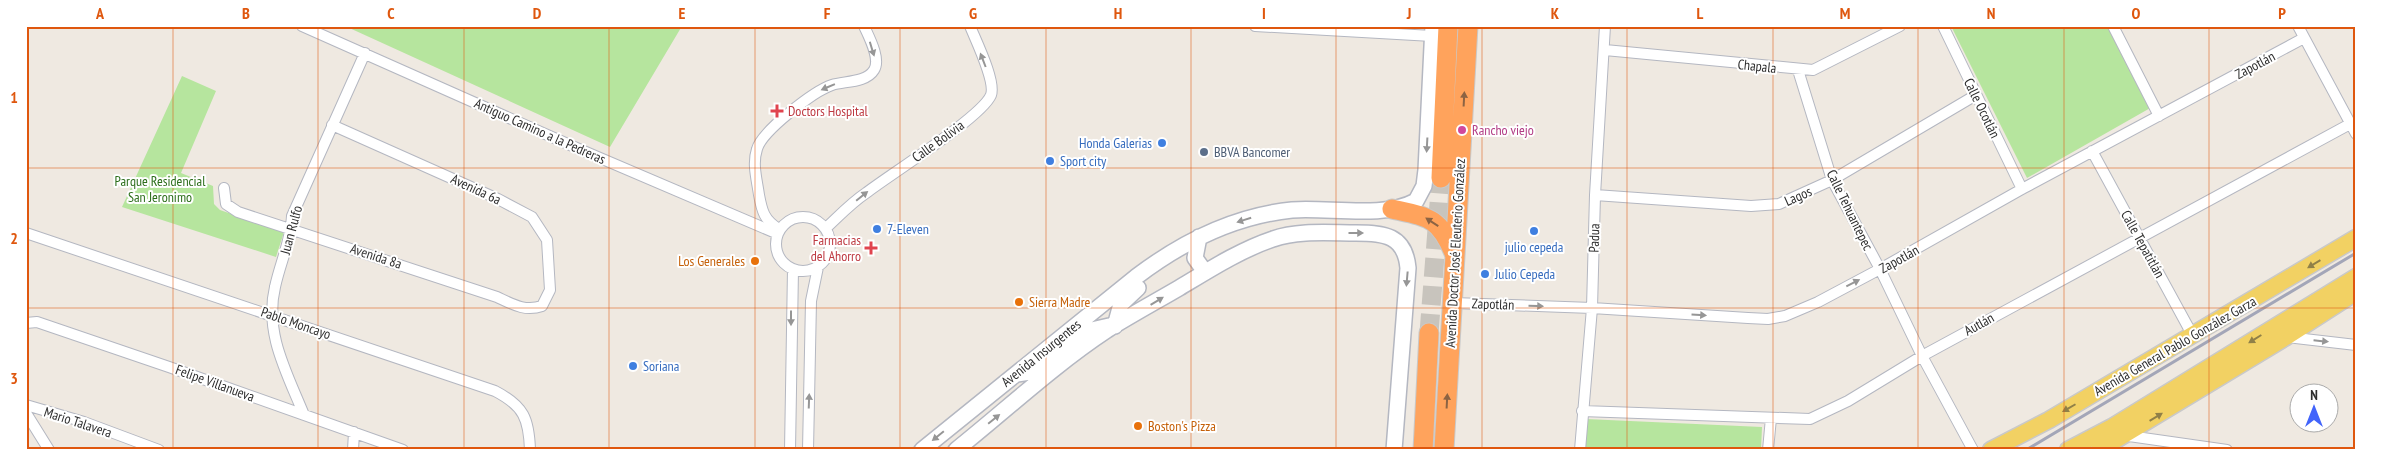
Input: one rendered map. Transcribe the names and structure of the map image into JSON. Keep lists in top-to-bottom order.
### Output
{
  "streets": {
    "highway": ["Avenida Doctor José Eleuterio González"],
    "main road": ["Avenida General Pablo González Garza", "Avenida Insurgentes"],
    "street": [
      "Zapotlán",
      "Chapala",
      "Calle Ocotlán",
      "Antiguo Camino a la Pedreras",
      "Calle Bolivia",
      "Avenida 6a",
      "Lagos",
      "Calle Tehuantepec",
      "Juan Rulfo",
      "Padua",
      "Calle Tepatitlán",
      "Avenida 8a",
      "Pablo Moncayo",
      "Autlán",
      "Felipe Villanueva",
      "Mario Talavera"
    ]
  },
  "crossings": [
    ["Zapotlán", "Calle Ocotlán"],
    ["Zapotlán", "Calle Tehuantepec"],
    ["Zapotlán", "Padua"],
    ["Zapotlán", "Calle Tepatitlán"],
    ["Zapotlán", "Avenida Doctor José Eleuterio González"],
    ["Chapala", "Calle Tehuantepec"],
    ["Chapala", "Padua"],
    ["Calle Ocotlán", "Lagos"],
    ["Antiguo Camino a la Pedreras", "Calle Bolivia"],
    ["Antiguo Camino a la Pedreras", "Juan Rulfo"],
    ["Avenida 6a", "Juan Rulfo"],
    ["Avenida 6a", "Avenida 8a"],
    ["Lagos", "Calle Tehuantepec"],
    ["Lagos", "Padua"],
    ["Calle Tehuantepec", "Autlán"],
    ["Juan Rulfo", "Avenida 8a"],
    ["Juan Rulfo", "Pablo Moncayo"],
    ["Juan Rulfo", "Felipe Villanueva"],
    ["Padua", "Autlán"],
    ["Calle Tepatitlán", "Autlán"],
    ["Calle Tepatitlán", "Avenida General Pablo González Garza"]
  ],
  "one_way": ["Zapotlán", "Calle Bolivia"],
  "parks": ["Parque Residencial San Jeronimo"],
  "places": {
    "health": ["Doctors Hospital", "Farmacias del Ahorro"],
    "other": [
      "Rancho viejo",
      "Honda Galerias",
      "BBVA Bancomer",
      "Sport city",
      "7-Eleven",
      "julio cepeda",
      "Los Generales",
      "Julio Cepeda",
      "Sierra Madre",
      "Soriana",
      "Boston's Pizza"
    ]
  },
  "north": "top",
  "grid": {
    "columns": [
      "A",
      "B",
      "C",
      "D",
      "E",
      "F",
      "G",
      "H",
      "I",
      "J",
      "K",
      "L",
      "M",
      "N",
      "O",
      "P"
    ],
    "rows": ["1", "2", "3"]
  }
}
